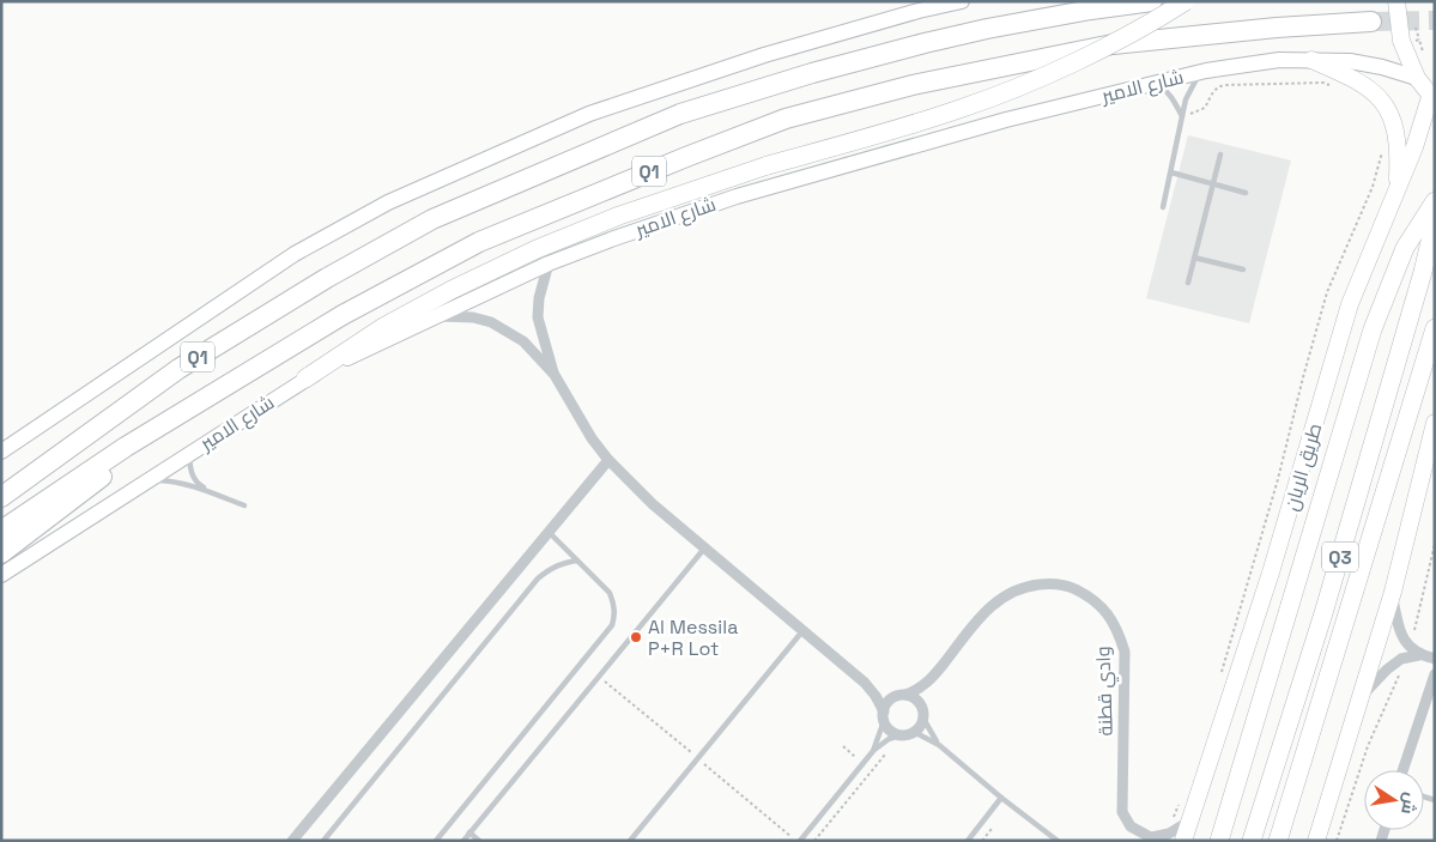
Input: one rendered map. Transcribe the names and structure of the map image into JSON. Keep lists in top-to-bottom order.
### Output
{
  "streets": {
    "highway": ["شارع الامير", "Q1", "Q3"],
    "main road": ["طريق الريان"],
    "street": ["وادي قطنة"]
  },
  "places": ["Al Messila P+R Lot"],
  "north": "right"
}
